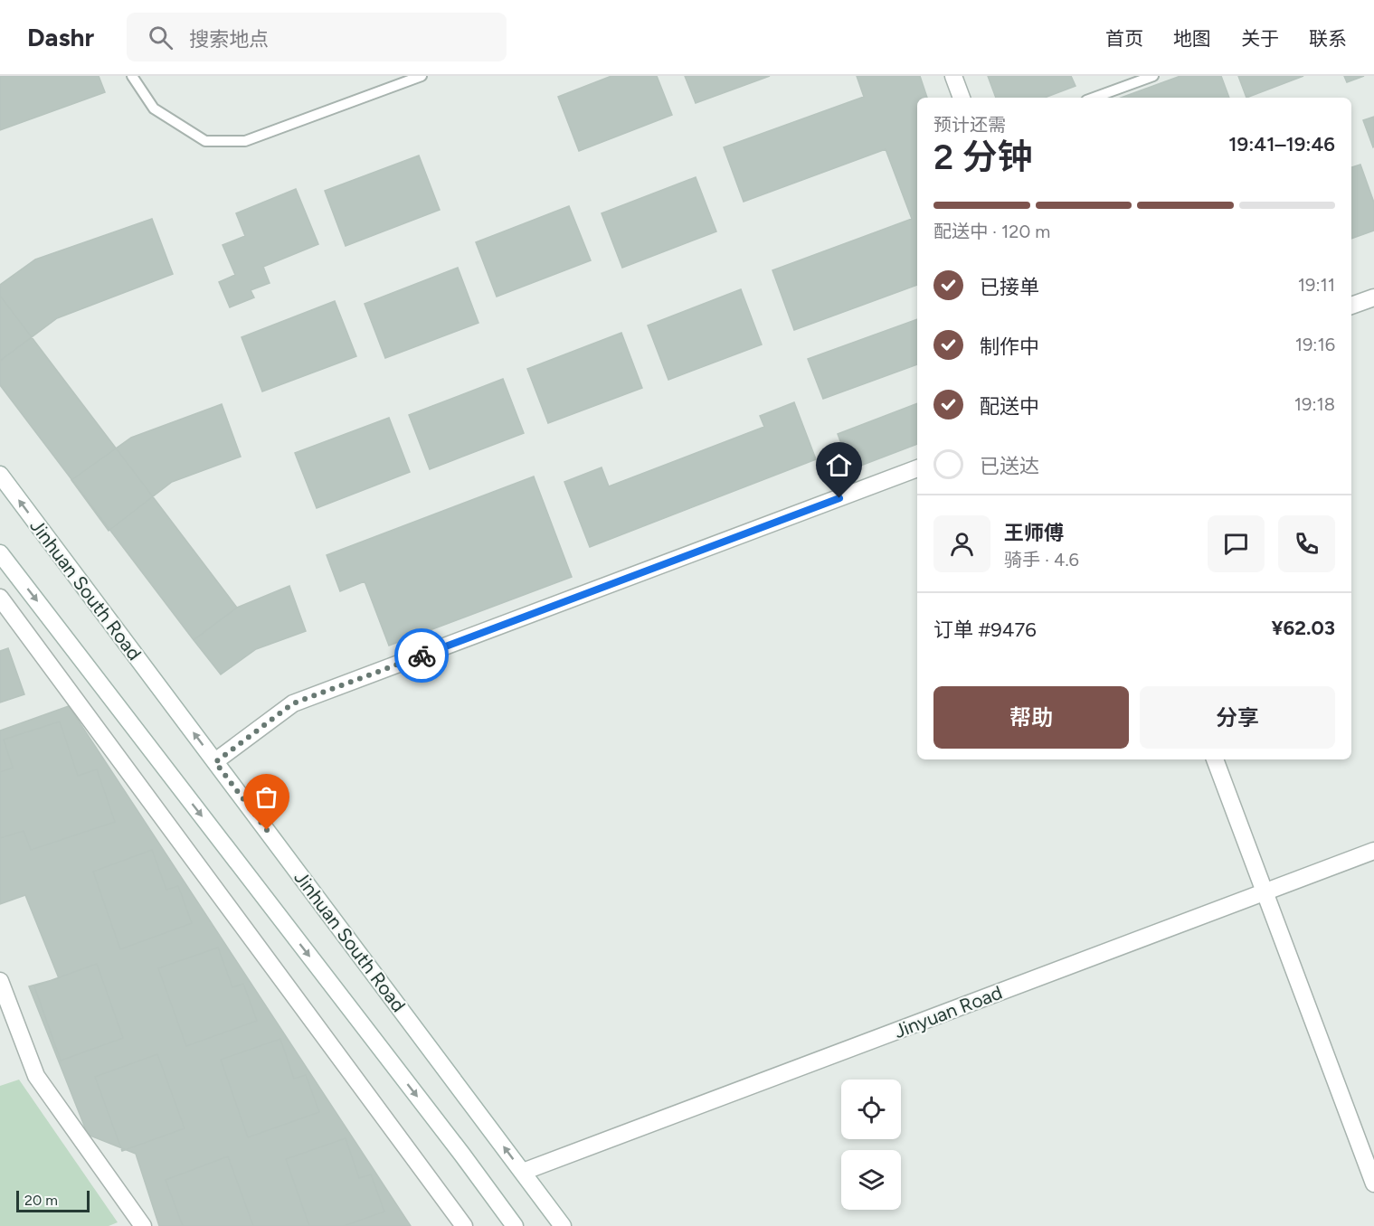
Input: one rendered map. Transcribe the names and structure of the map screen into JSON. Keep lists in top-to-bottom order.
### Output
{
  "streets": {
    "street": ["Jinhuan South Road", "Jinyuan Road"]
  },
  "crossings": [
    ["Jinhuan South Road", "Jinyuan Road"]
  ],
  "scale_bar": "20 m",
  "page": {
    "header": "Dashr",
    "search": "搜索地点",
    "nav": [
      "首页",
      "地图",
      "关于",
      "联系"
    ],
    "heading": ["2 分钟", "预计还需", "19:41–19:46"],
    "panel": [
      "王师傅",
      "骑手 · 4.6",
      "订单 #9476",
      "¥62.03"
    ],
    "bar": "配送中 · 120 m",
    "list": [
      ["已接单", "19:11"],
      ["制作中", "19:16"],
      ["配送中", "19:18"],
      "已送达"
    ],
    "buttons": ["帮助", "分享"],
    "scale": "20 m"
  }
}
